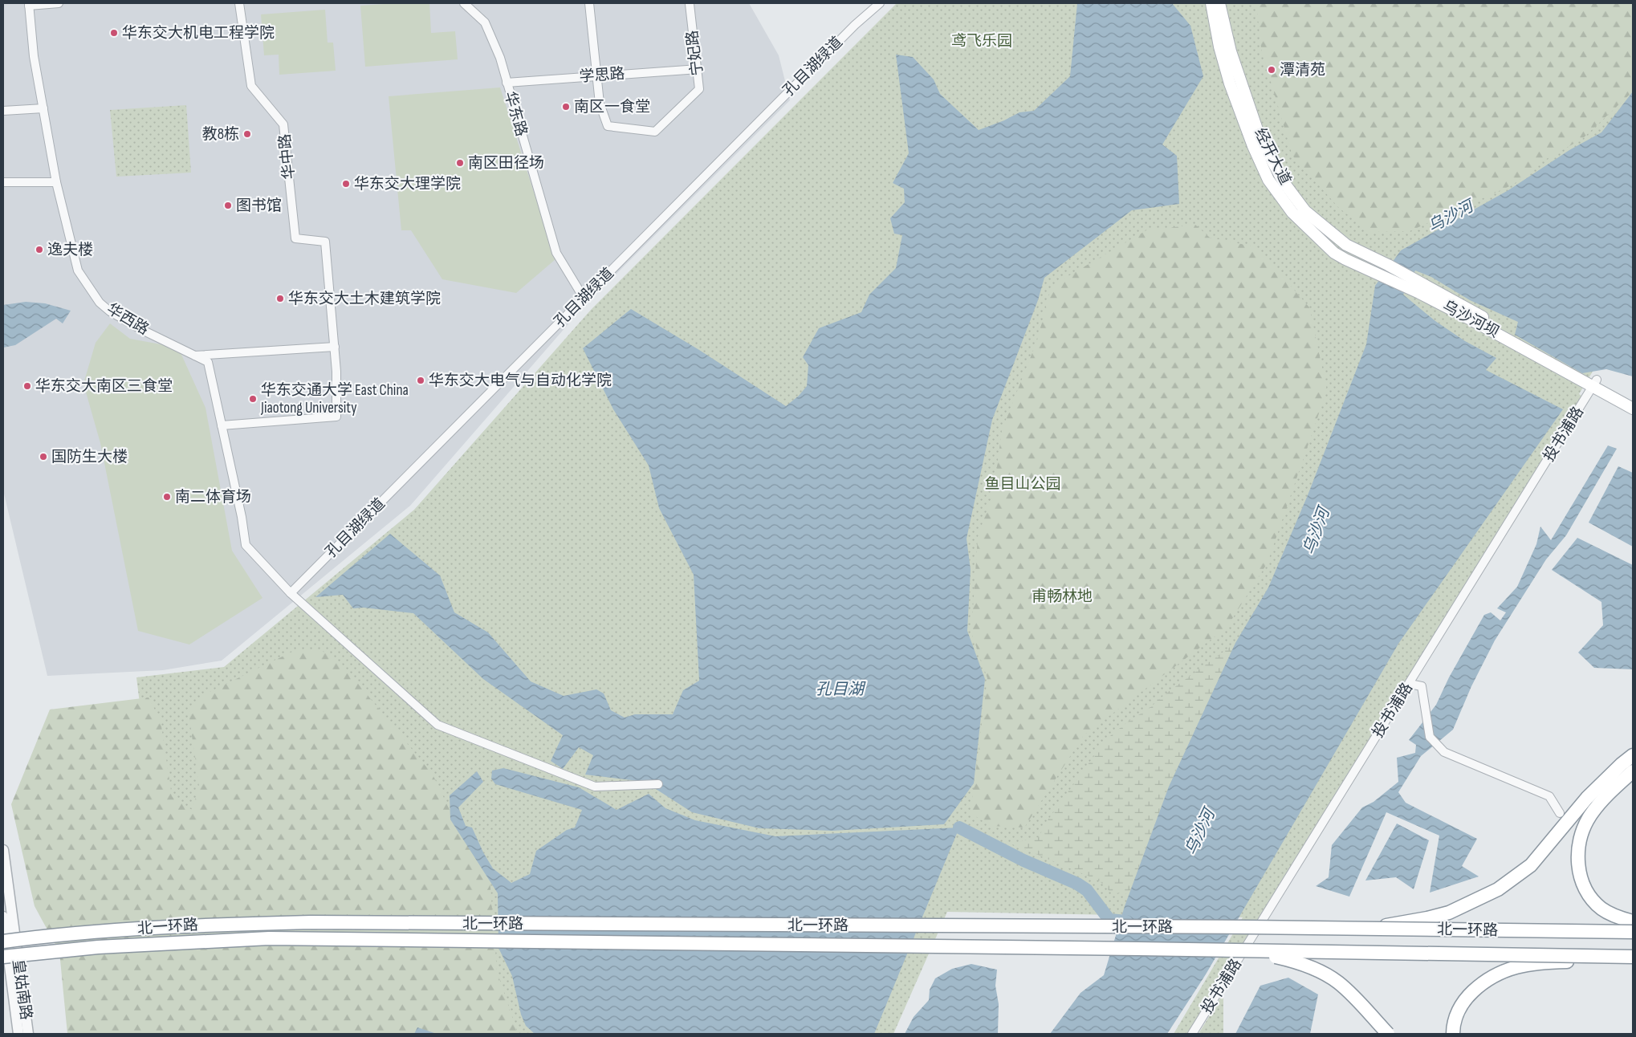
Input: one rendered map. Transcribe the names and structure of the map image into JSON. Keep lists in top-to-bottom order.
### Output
{
  "streets": {
    "highway": ["北一环路"],
    "main road": ["经开大道", "乌沙河坝"],
    "street": [
      "宁妃路",
      "孔目湖绿道",
      "学思路",
      "华东路",
      "华中路",
      "华西路",
      "投书浦路",
      "皇姑南路"
    ]
  },
  "crossings": [
    ["宁妃路", "学思路"],
    ["孔目湖绿道", "华东路"],
    ["孔目湖绿道", "华西路"],
    ["学思路", "华东路"],
    ["华中路", "华西路"],
    ["经开大道", "乌沙河坝"],
    ["乌沙河坝", "投书浦路"]
  ],
  "water": ["乌沙河", "孔目湖"],
  "parks": ["鸢飞乐园", "鱼目山公园", "甫畅林地"],
  "places": [
    "华东交大机电工程学院",
    "潭清苑",
    "南区一食堂",
    "教8栋",
    "南区田径场",
    "华东交大理学院",
    "图书馆",
    "逸夫楼",
    "华东交大土木建筑学院",
    "华东交大电气与自动化学院",
    "华东交大南区三食堂",
    "华东交通大学 East China Jiaotong University",
    "国防生大楼",
    "南二体育场"
  ]
}
